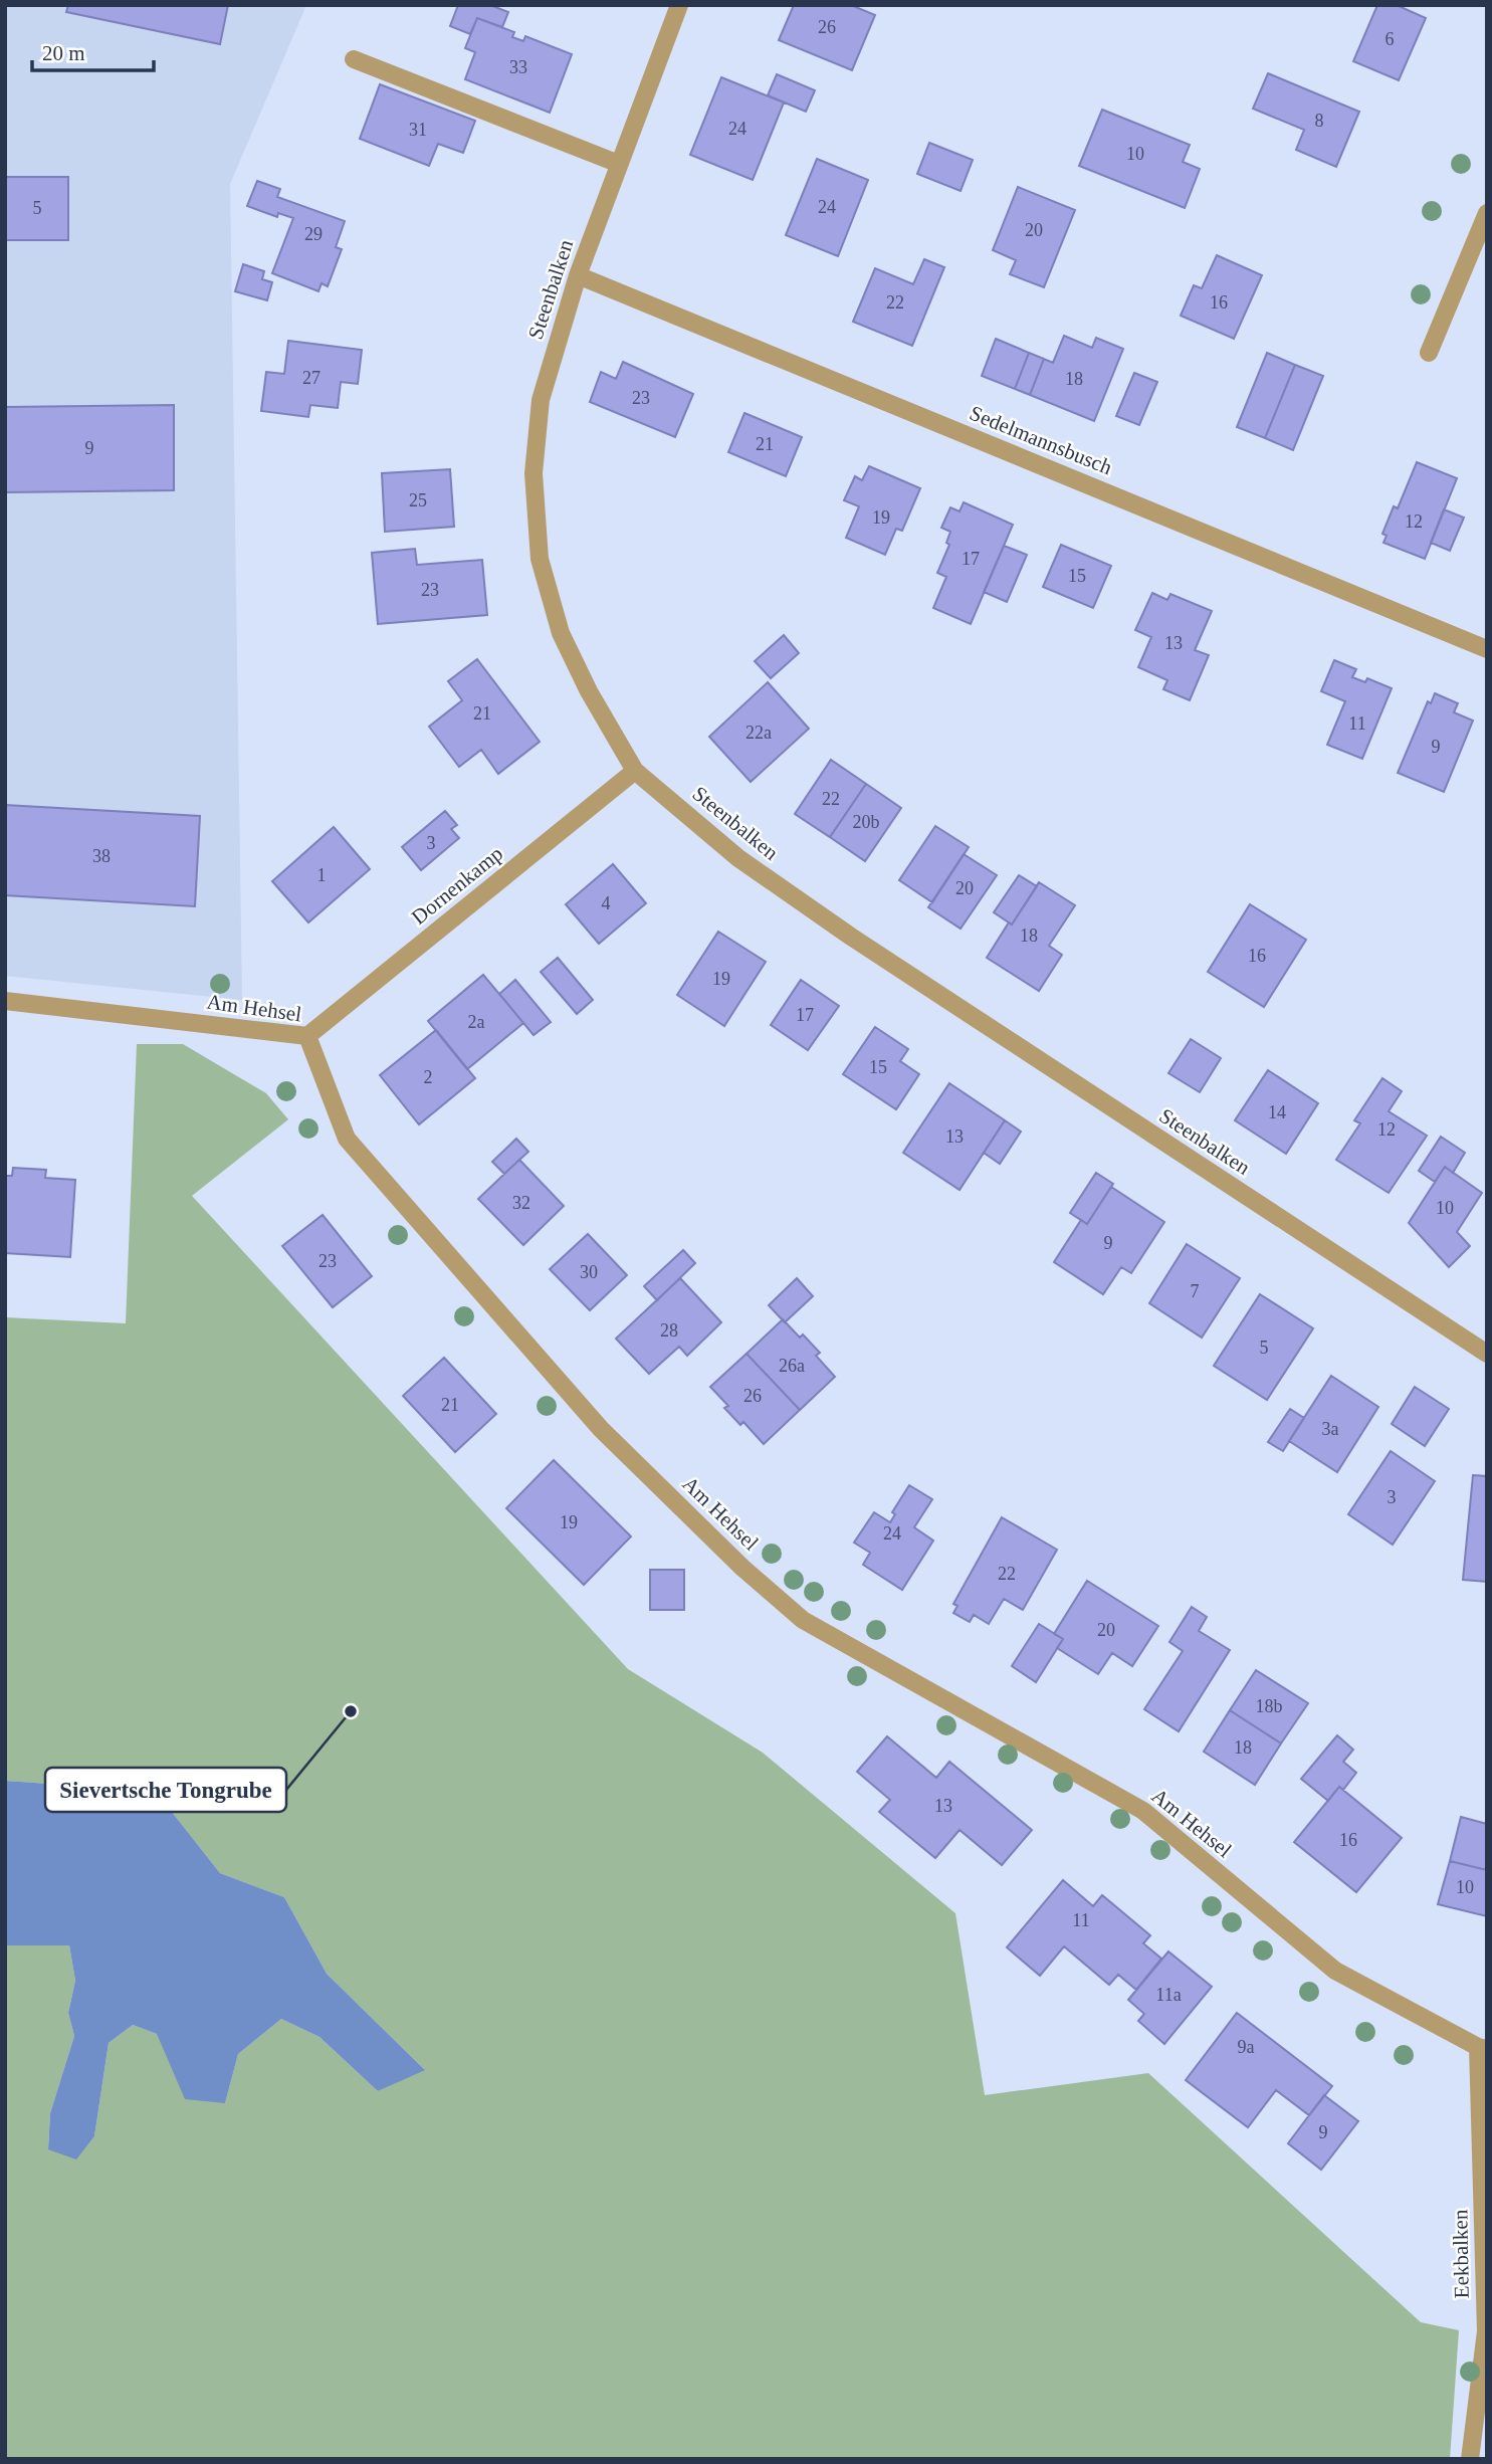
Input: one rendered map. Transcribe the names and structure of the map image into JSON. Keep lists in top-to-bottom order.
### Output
{
  "streets": {
    "street": [
      "Steenbalken",
      "Sedelmannsbusch",
      "Dornenkamp",
      "Am Hehsel",
      "Eekbalken"
    ]
  },
  "crossings": [
    ["Steenbalken", "Sedelmannsbusch"],
    ["Steenbalken", "Dornenkamp"],
    ["Dornenkamp", "Am Hehsel"],
    ["Am Hehsel", "Eekbalken"]
  ],
  "places": ["Sievertsche Tongrube"],
  "house_numbers": [
    "26",
    "6",
    "33",
    "8",
    "24",
    "31",
    "10",
    "24",
    "5",
    "20",
    "29",
    "22",
    "16",
    "27",
    "18",
    "23",
    "21",
    "9",
    "25",
    "19",
    "12",
    "17",
    "15",
    "23",
    "13",
    "21",
    "11",
    "22a",
    "9",
    "22",
    "20b",
    "3",
    "38",
    "1",
    "20",
    "4",
    "18",
    "16",
    "19",
    "17",
    "2a",
    "15",
    "2",
    "14",
    "12",
    "13",
    "32",
    "10",
    "9",
    "23",
    "30",
    "7",
    "28",
    "5",
    "26a",
    "26",
    "21",
    "3a",
    "3",
    "19",
    "24",
    "22",
    "20",
    "18b",
    "18",
    "13",
    "16",
    "10",
    "11",
    "11a",
    "9a",
    "9"
  ],
  "scale_bar": "20 m"
}
